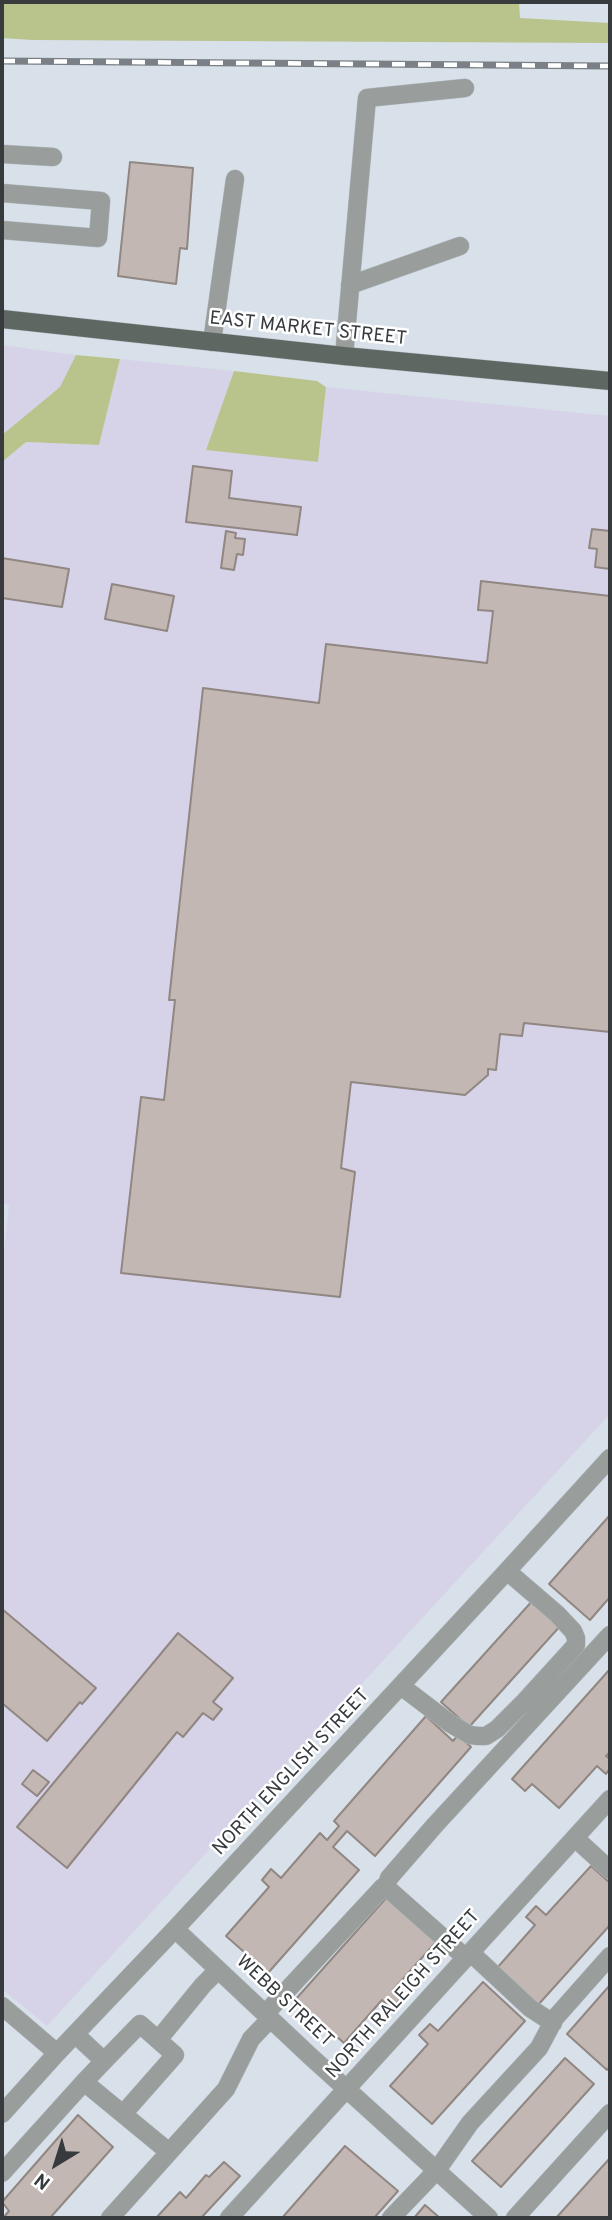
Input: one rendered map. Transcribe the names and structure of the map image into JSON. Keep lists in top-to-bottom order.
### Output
{
  "streets": {
    "main road": ["EAST MARKET STREET"],
    "street": ["NORTH ENGLISH STREET", "NORTH RALEIGH STREET", "WEBB STREET"]
  },
  "crossings": [
    ["NORTH ENGLISH STREET", "WEBB STREET"],
    ["NORTH RALEIGH STREET", "WEBB STREET"]
  ],
  "north": "bottom left"
}
